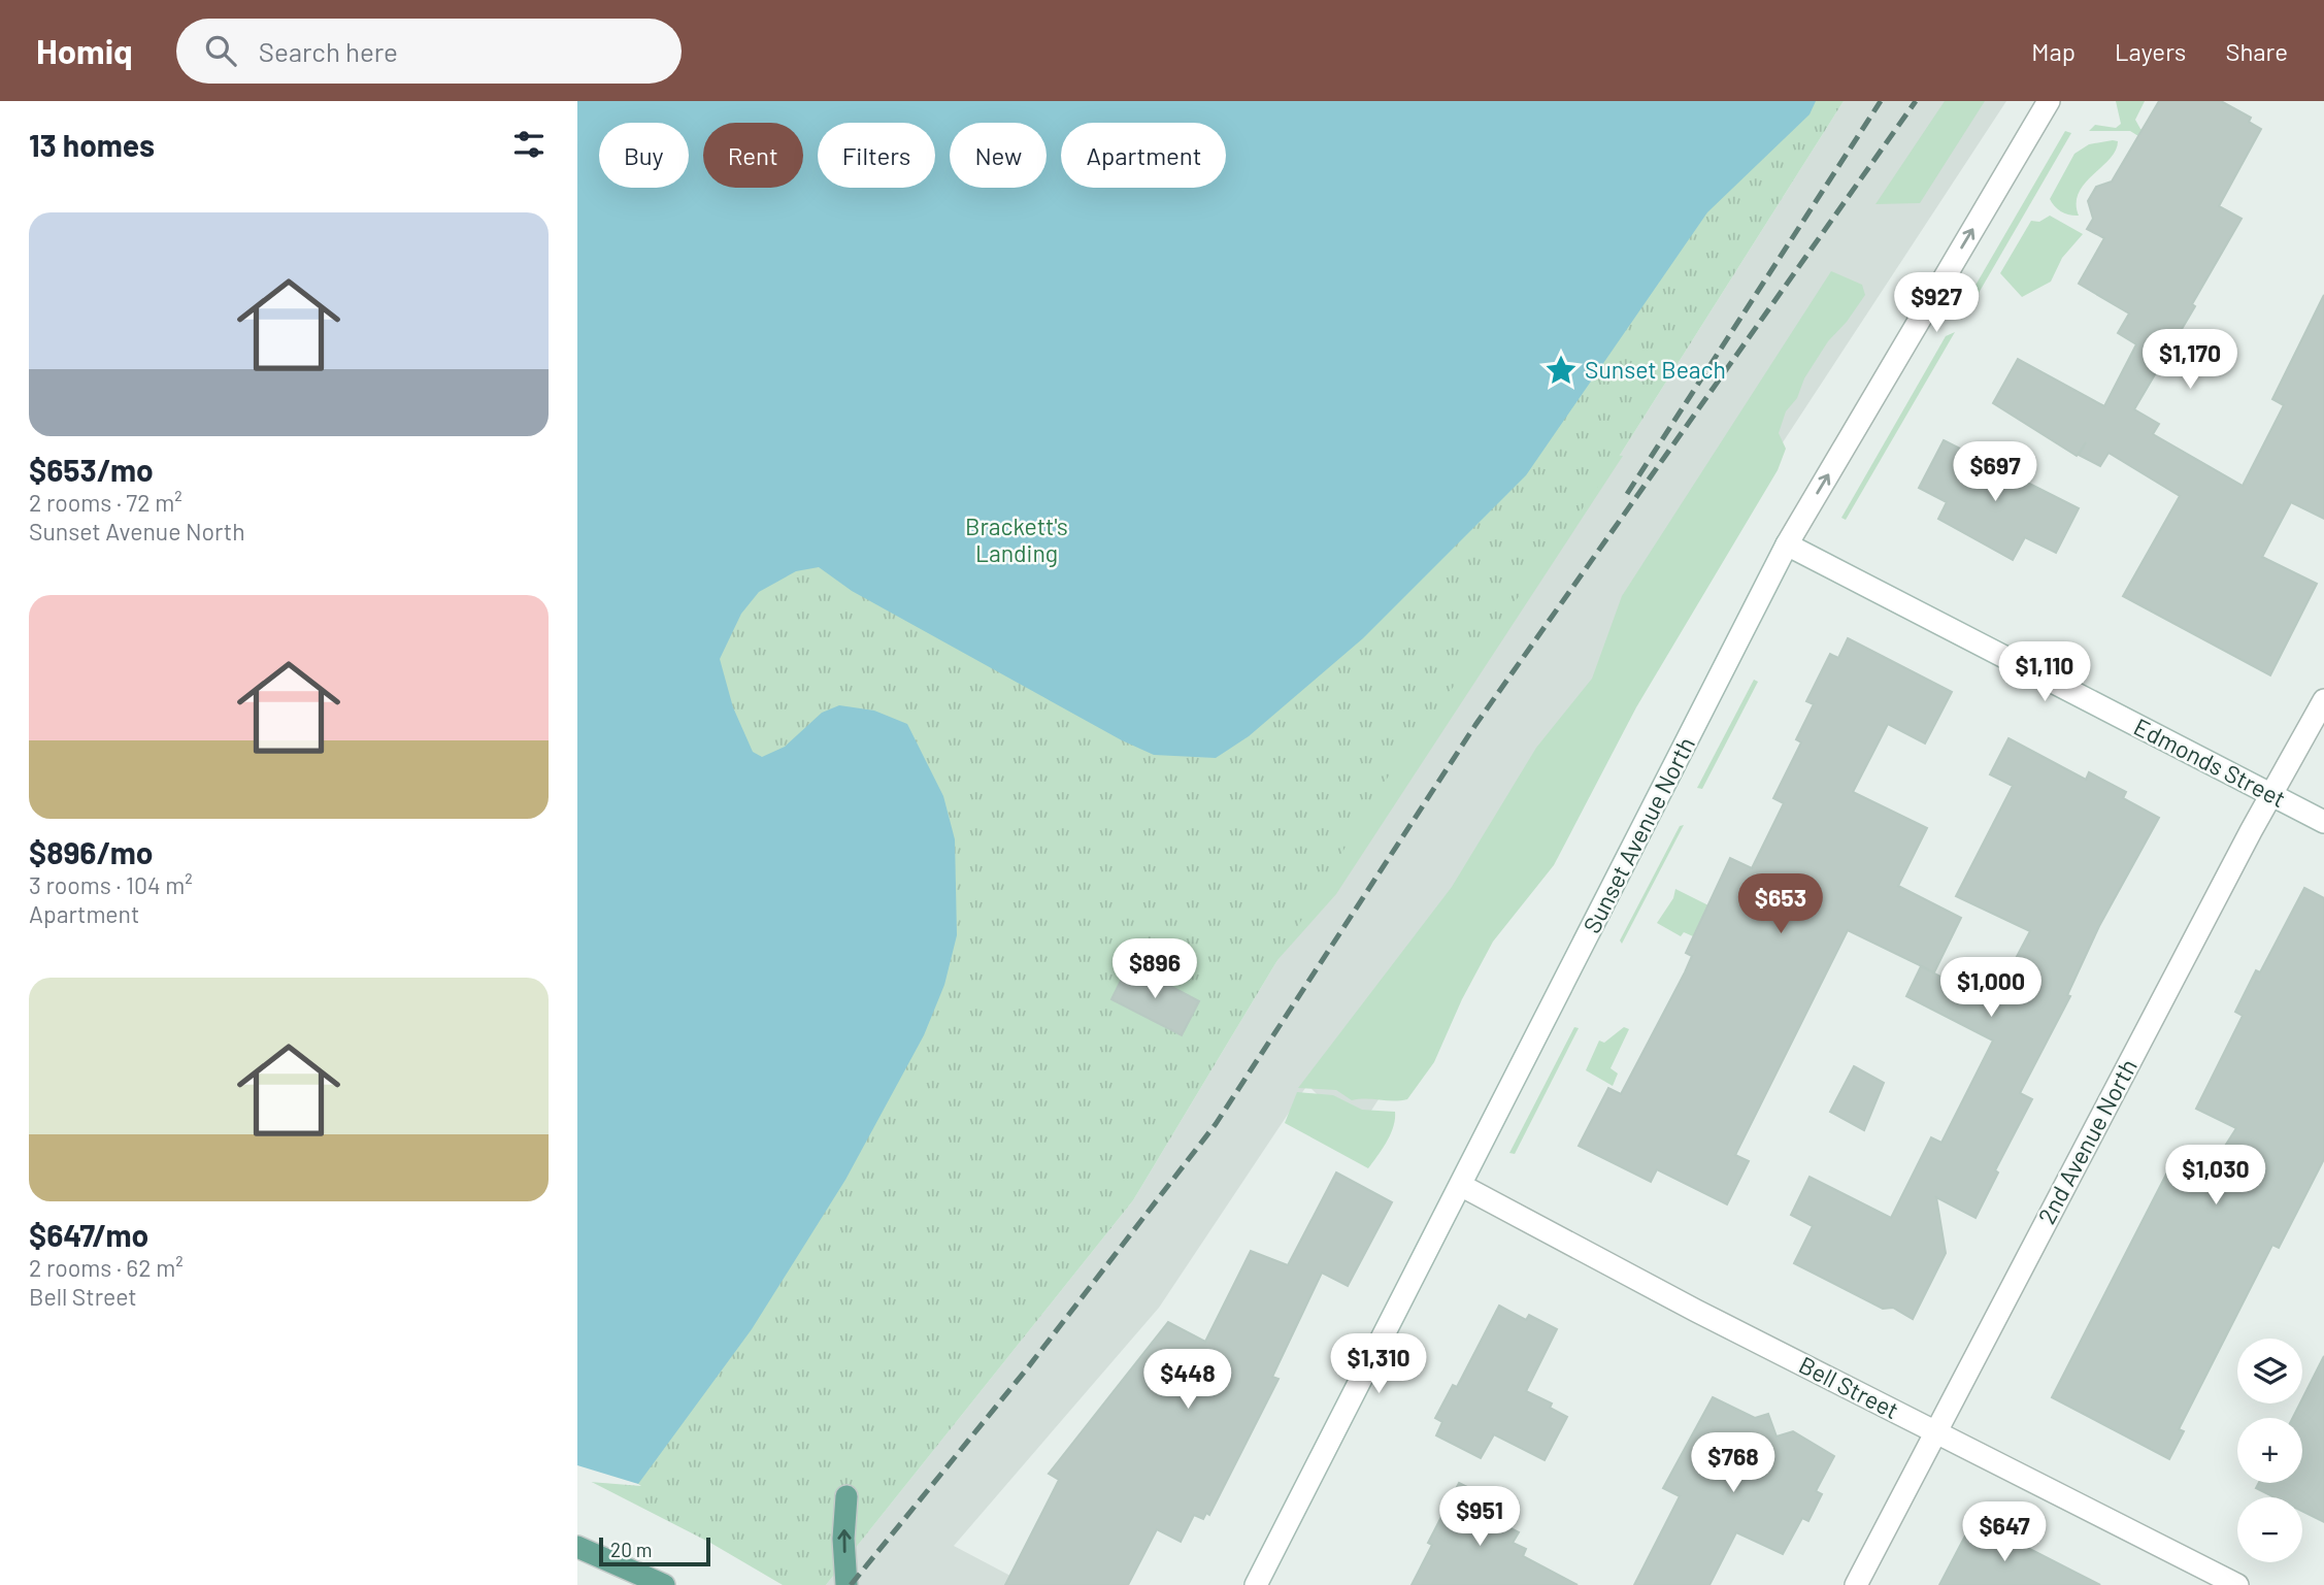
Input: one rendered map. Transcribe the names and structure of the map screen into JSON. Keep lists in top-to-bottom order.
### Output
{
  "streets": {
    "street": [
      "Edmonds Street",
      "Sunset Avenue North",
      "2nd Avenue North",
      "Bell Street"
    ]
  },
  "crossings": [
    ["Edmonds Street", "Sunset Avenue North"],
    ["Edmonds Street", "2nd Avenue North"],
    ["Sunset Avenue North", "Bell Street"],
    ["2nd Avenue North", "Bell Street"]
  ],
  "parks": ["Brackett's Landing"],
  "places": {
    "place": ["Sunset Beach"]
  },
  "scale_bar": "20 m",
  "page": {
    "header": "Homiq",
    "search": "Search here",
    "nav": ["Map", "Layers", "Share"],
    "heading": "13 homes",
    "chip": [
      "Buy",
      "Rent",
      "Filters",
      "New",
      "Apartment"
    ],
    "list": [
      {
        "name": "$653/mo",
        "note": "2 rooms · 72 m² · Sunset Avenue North"
      },
      {
        "name": "$896/mo",
        "note": "3 rooms · 104 m² · Apartment"
      },
      {
        "name": "$647/mo",
        "note": "2 rooms · 62 m² · Bell Street"
      }
    ],
    "price": [
      "$927",
      "$1,170",
      "$697",
      "$1,110",
      "$653",
      "$896",
      "$1,000",
      "$1,030",
      "$1,310",
      "$448",
      "$768",
      "$951",
      "$647"
    ],
    "map_buttons": ["+", "−"],
    "scale": "20 m"
  }
}
